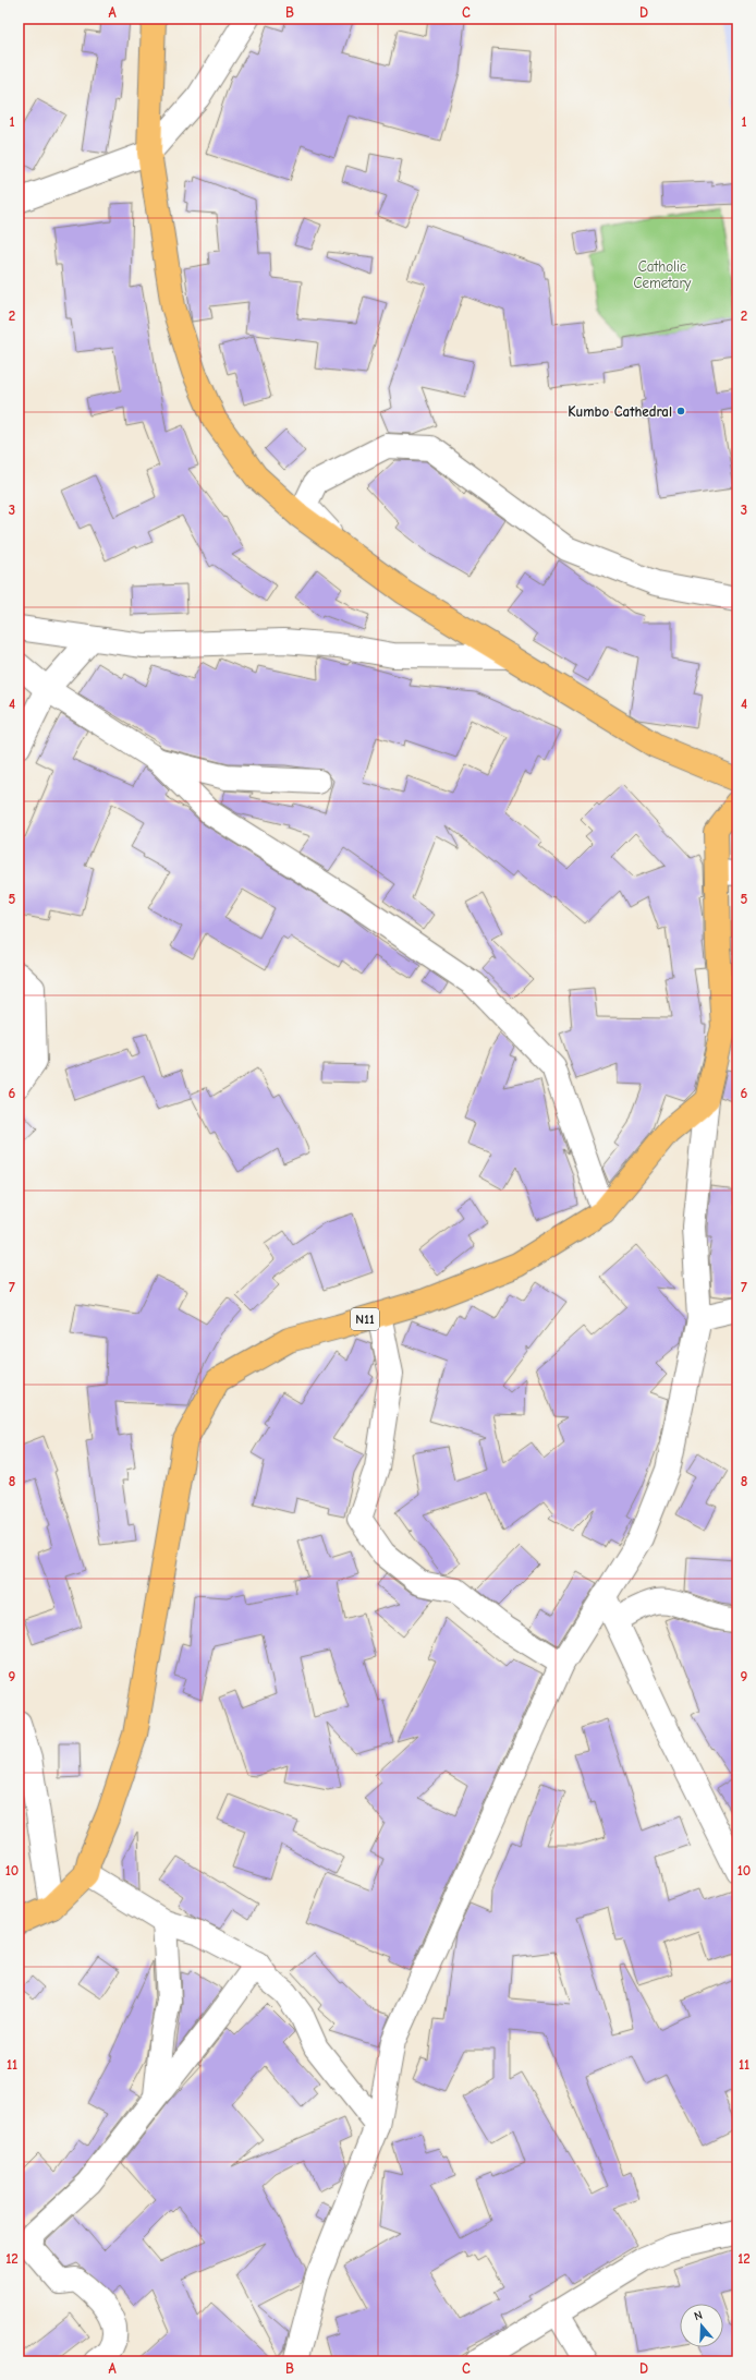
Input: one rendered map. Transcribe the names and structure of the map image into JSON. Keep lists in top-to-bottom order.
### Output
{
  "streets": {
    "main road": ["N11"]
  },
  "parks": ["Catholic Cemetary"],
  "places": ["Kumbo Cathedral"],
  "north": "top",
  "grid": {
    "columns": [
      "A",
      "B",
      "C",
      "D"
    ],
    "rows": [
      "1",
      "2",
      "3",
      "4",
      "5",
      "6",
      "7",
      "8",
      "9",
      "10",
      "11",
      "12"
    ]
  }
}
